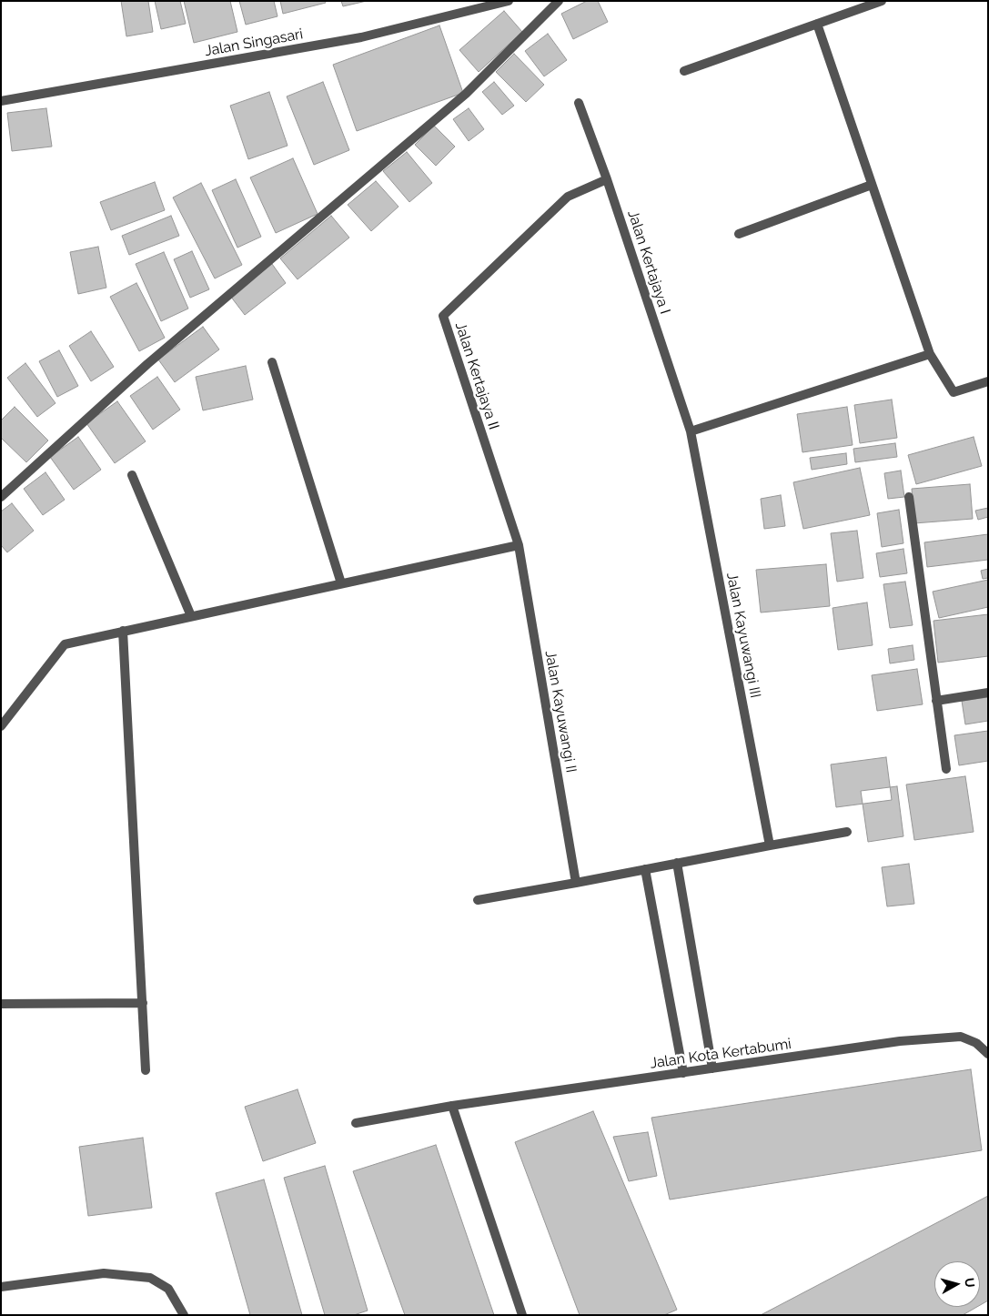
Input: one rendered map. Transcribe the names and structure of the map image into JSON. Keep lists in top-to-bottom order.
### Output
{
  "streets": {
    "street": [
      "Jalan Singasari",
      "Jalan Kertajaya I",
      "Jalan Kertajaya II",
      "Jalan Kayuwangi III",
      "Jalan Kayuwangi II",
      "Jalan Kota Kertabumi"
    ]
  },
  "crossings": [
    ["Jalan Kertajaya I", "Jalan Kertajaya II"],
    ["Jalan Kertajaya I", "Jalan Kayuwangi III"],
    ["Jalan Kertajaya II", "Jalan Kayuwangi II"]
  ],
  "north": "right"
}
